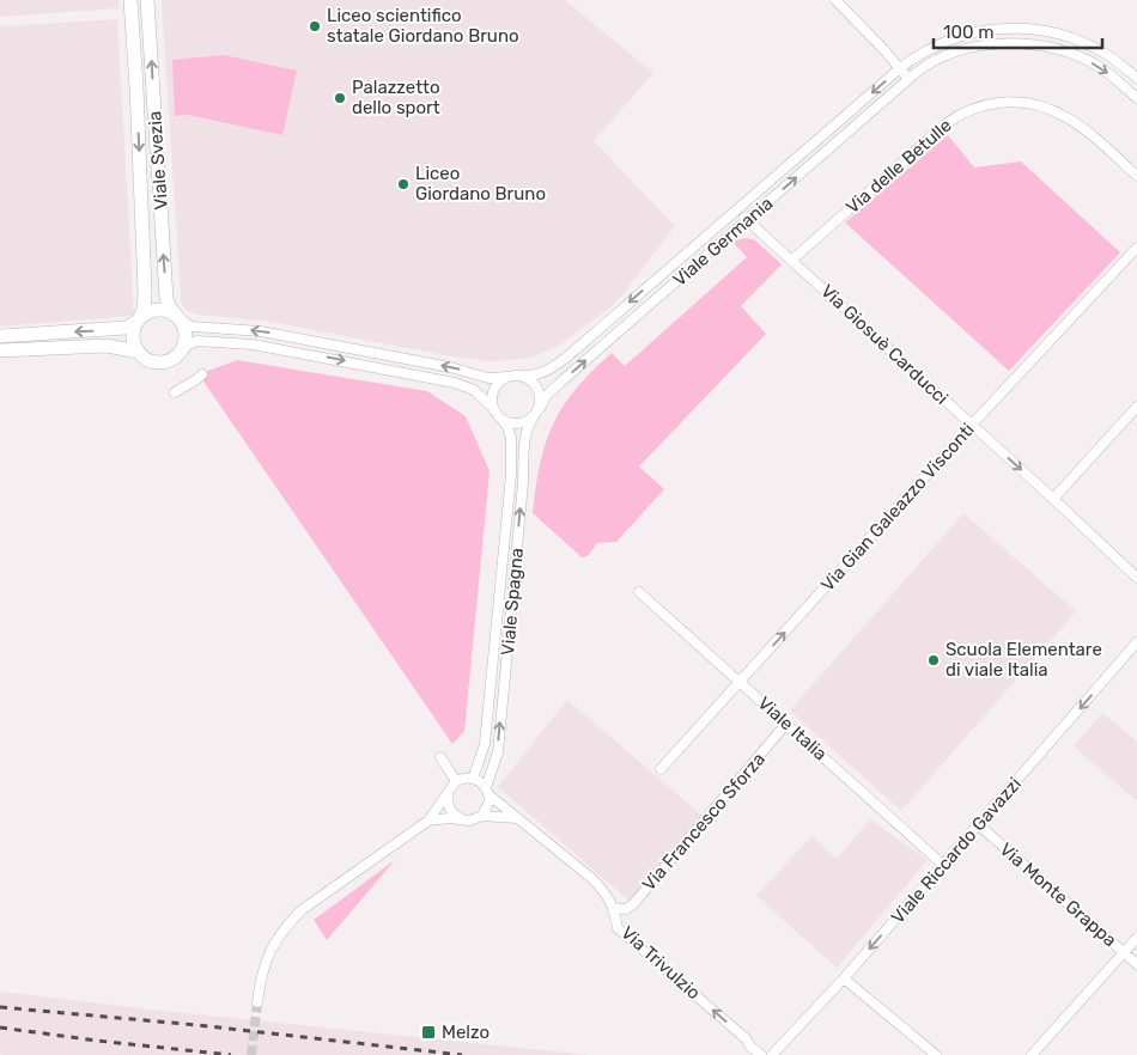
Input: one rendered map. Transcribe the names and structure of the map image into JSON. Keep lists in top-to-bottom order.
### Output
{
  "streets": {
    "street": [
      "Viale Svezia",
      "Via delle Betulle",
      "Viale Germania",
      "Via Giosuè Carducci",
      "Via Gian Galeazzo Visconti",
      "Viale Spagna",
      "Viale Italia",
      "Via Francesco Sforza",
      "Viale Riccardo Gavazzi",
      "Via Monte Grappa",
      "Via Trivulzio"
    ]
  },
  "crossings": [
    ["Via delle Betulle", "Via Giosuè Carducci"],
    ["Viale Germania", "Via Giosuè Carducci"],
    ["Viale Germania", "Viale Spagna"],
    ["Via Giosuè Carducci", "Via Gian Galeazzo Visconti"],
    ["Via Gian Galeazzo Visconti", "Viale Italia"],
    ["Viale Spagna", "Via Trivulzio"],
    ["Viale Italia", "Via Francesco Sforza"],
    ["Viale Italia", "Viale Riccardo Gavazzi"],
    ["Via Francesco Sforza", "Via Trivulzio"],
    ["Viale Riccardo Gavazzi", "Via Monte Grappa"]
  ],
  "one_way": ["Via Gian Galeazzo Visconti", "Viale Riccardo Gavazzi", "Via Trivulzio"],
  "places": {
    "other": [
      "Liceo scientifico statale Giordano Bruno",
      "Palazzetto dello sport",
      "Liceo Giordano Bruno",
      "Scuola Elementare di viale Italia"
    ],
    "transit": ["Melzo"]
  },
  "scale_bar": "100 m"
}
